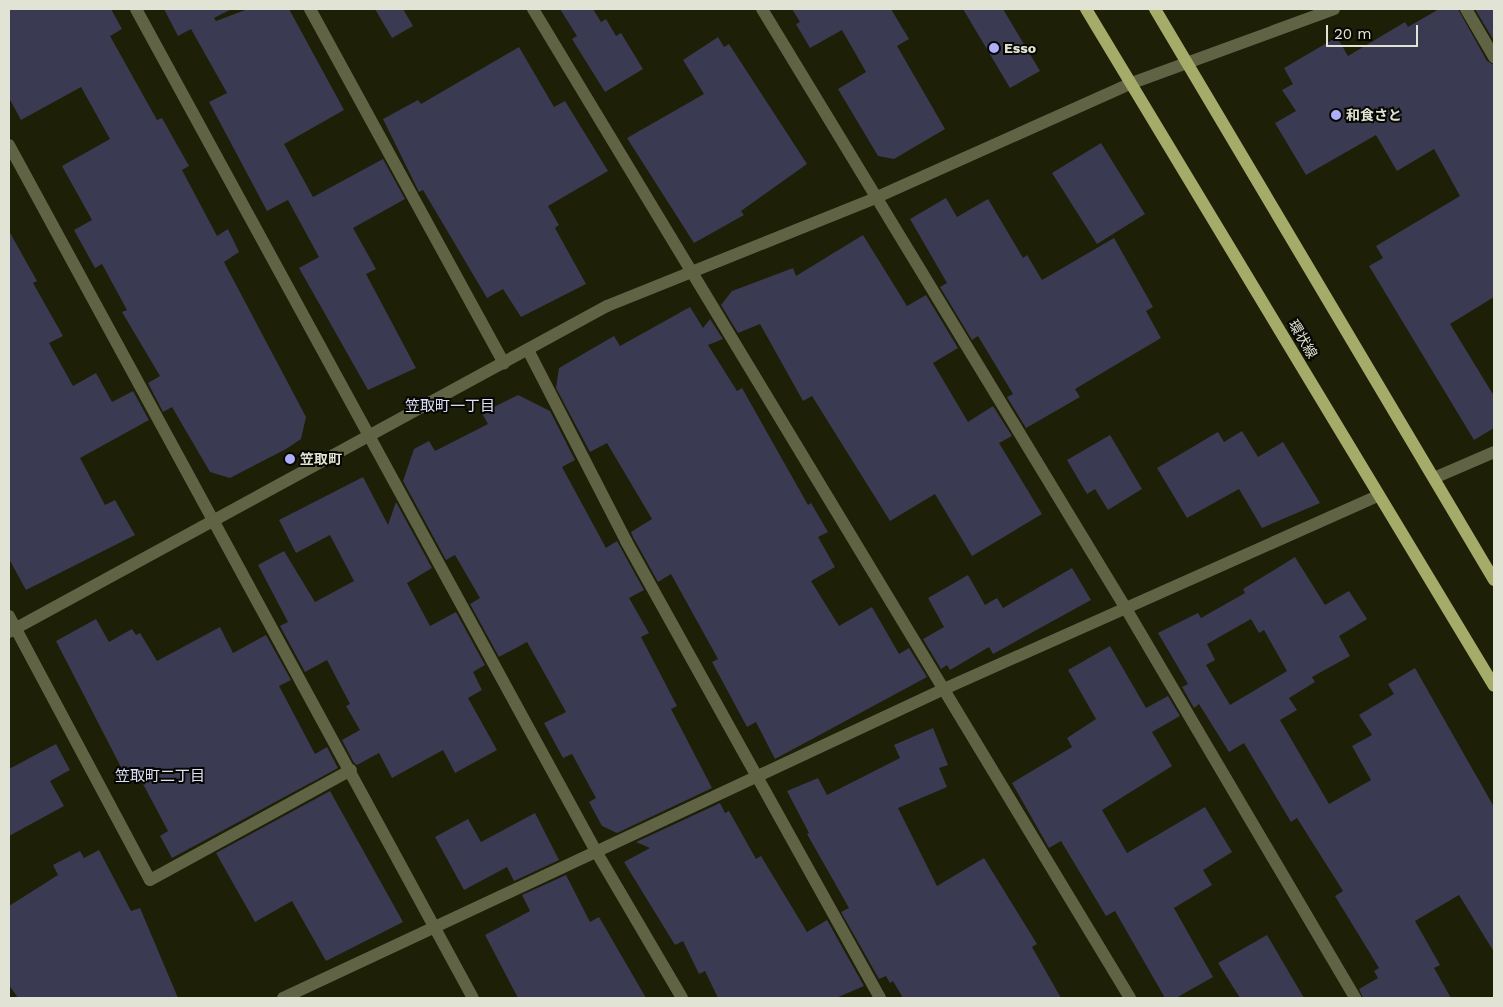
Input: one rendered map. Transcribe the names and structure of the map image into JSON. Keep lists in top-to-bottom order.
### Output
{
  "streets": {
    "main road": ["環状線"]
  },
  "districts": ["笠取町一丁目", "笠取町二丁目"],
  "places": ["Esso", "和食さと", "笠取町"],
  "scale_bar": "20 m"
}
